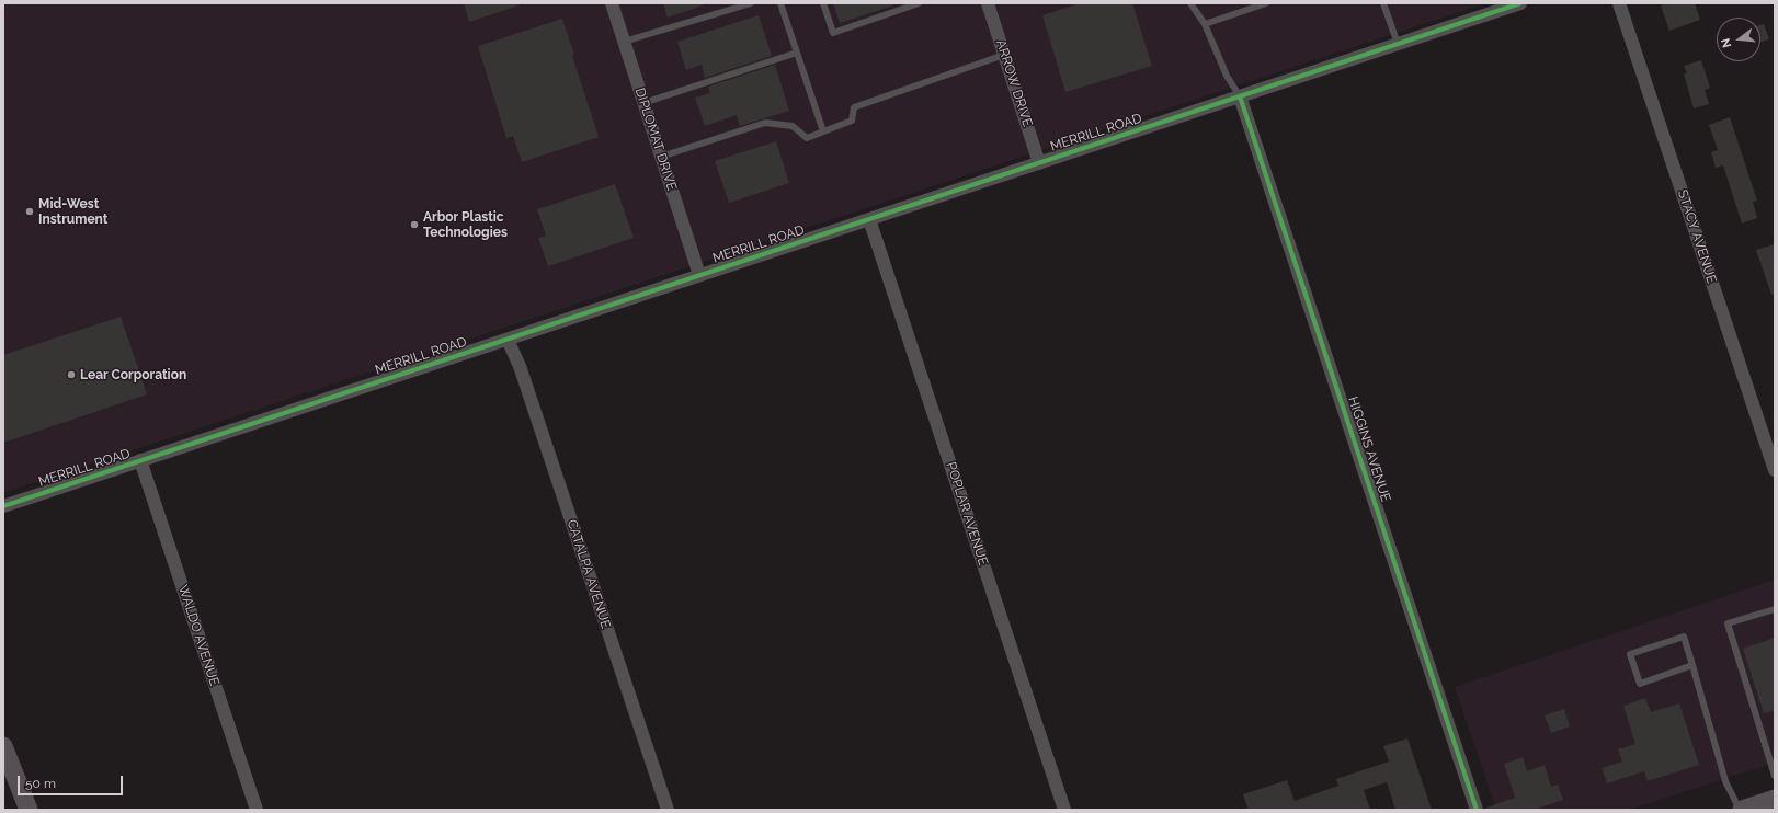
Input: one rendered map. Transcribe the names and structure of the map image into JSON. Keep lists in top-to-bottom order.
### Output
{
  "streets": {
    "street": [
      "ARROW DRIVE",
      "MERRILL ROAD",
      "DIPLOMAT DRIVE",
      "STACY AVENUE",
      "HIGGINS AVENUE",
      "POPLAR AVENUE",
      "CATALPA AVENUE",
      "WALDO AVENUE"
    ]
  },
  "crossings": [
    ["ARROW DRIVE", "MERRILL ROAD"],
    ["MERRILL ROAD", "DIPLOMAT DRIVE"],
    ["MERRILL ROAD", "HIGGINS AVENUE"],
    ["MERRILL ROAD", "POPLAR AVENUE"],
    ["MERRILL ROAD", "CATALPA AVENUE"],
    ["MERRILL ROAD", "WALDO AVENUE"]
  ],
  "places": ["Mid-West Instrument", "Arbor Plastic Technologies", "Lear Corporation"],
  "scale_bar": "50 m",
  "north": "left"
}
